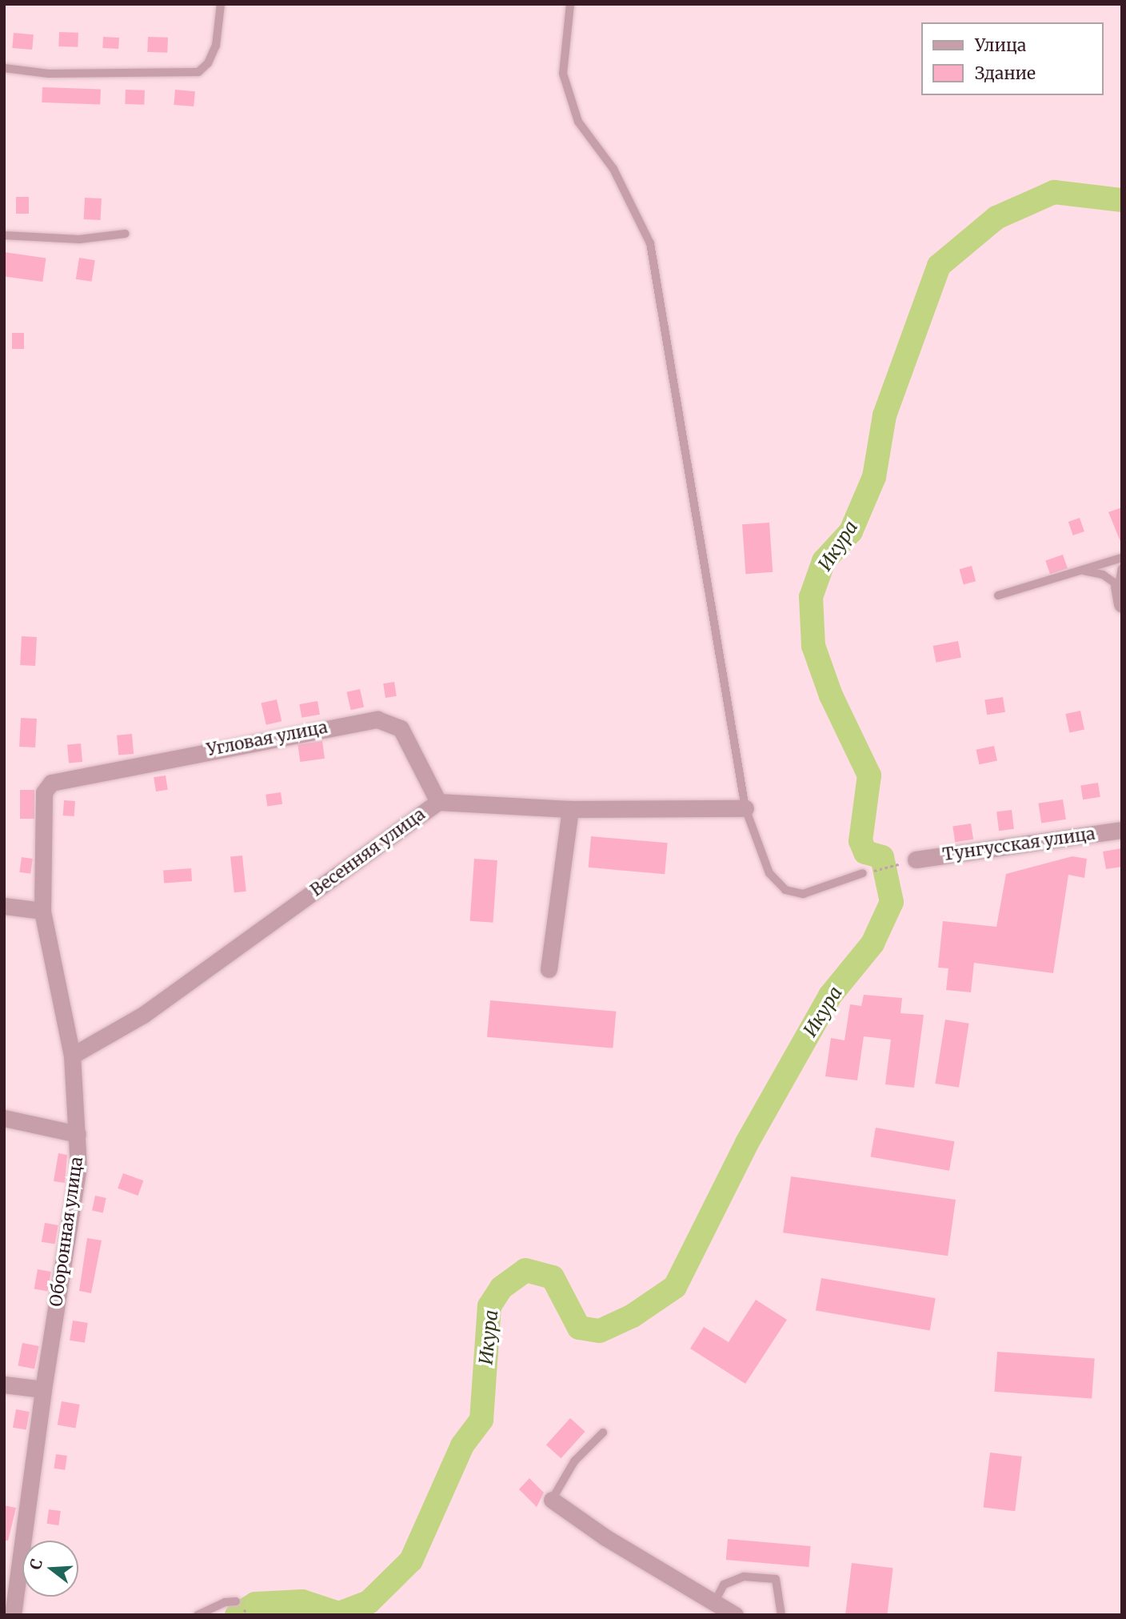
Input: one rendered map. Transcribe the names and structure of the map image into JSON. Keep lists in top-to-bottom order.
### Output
{
  "streets": {
    "street": [
      "Угловая улица",
      "Тунгусская улица",
      "Весенняя улица",
      "Оборонная улица"
    ]
  },
  "crossings": [
    ["Угловая улица", "Весенняя улица"],
    ["Угловая улица", "Оборонная улица"],
    ["Весенняя улица", "Оборонная улица"]
  ],
  "water": ["Икура"],
  "legend": ["Улица", "Здание"],
  "north": "left"
}
